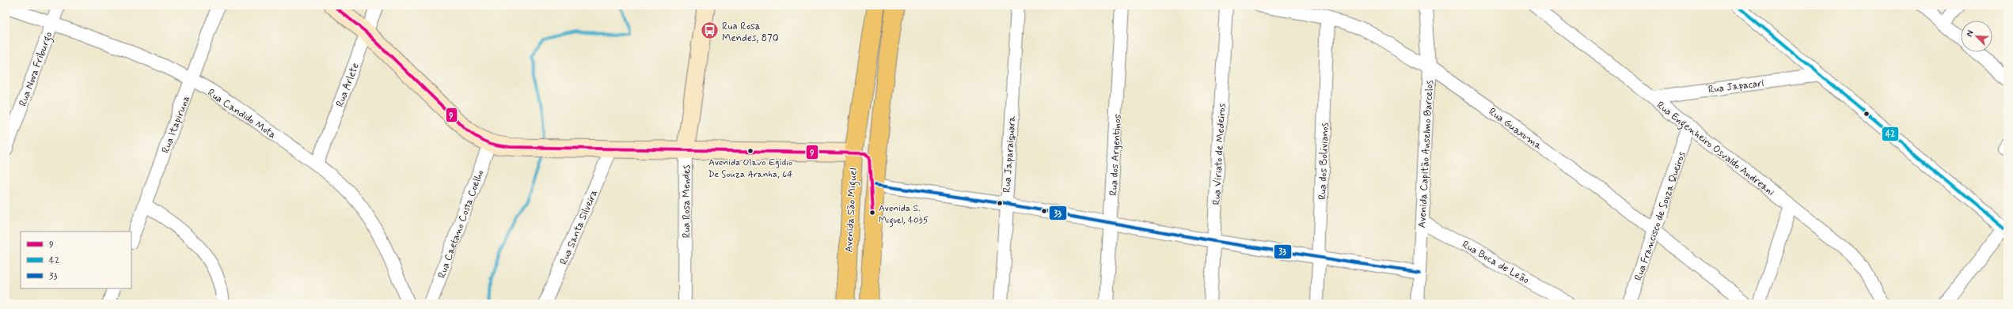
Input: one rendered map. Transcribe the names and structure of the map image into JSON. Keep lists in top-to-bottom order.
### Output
{
  "streets": {
    "main road": ["Rua Rosa Mendes", "Avenida São Miguel"],
    "street": [
      "Rua Nova Friburgo",
      "Rua Arlete",
      "Rua Japacari",
      "Rua Candido Mota",
      "Rua Itapiruna",
      "Rua Guaxuma",
      "Rua Engenheiro Osvaldo Andreani",
      "Rua Japaraiquara",
      "Rua Viriato de Medeiros",
      "Avenida Capitão Anselmo Barcelos",
      "Rua dos Argentinos",
      "Rua dos Bolivianos",
      "Rua Francisco de Souza Queiros",
      "Rua Caetano Costa Coelho",
      "Rua Santa Silveira",
      "Rua Boca de Leão"
    ]
  },
  "crossings": [
    ["Rua Nova Friburgo", "Rua Candido Mota"],
    ["Rua Arlete", "Rua Candido Mota"],
    ["Rua Japacari", "Rua Engenheiro Osvaldo Andreani"],
    ["Rua Candido Mota", "Rua Itapiruna"],
    ["Rua Guaxuma", "Avenida Capitão Anselmo Barcelos"],
    ["Rua Guaxuma", "Rua dos Bolivianos"],
    ["Rua Guaxuma", "Rua Francisco de Souza Queiros"],
    ["Rua Engenheiro Osvaldo Andreani", "Rua Francisco de Souza Queiros"],
    ["Avenida Capitão Anselmo Barcelos", "Rua Boca de Leão"]
  ],
  "places": {
    "bus stop": ["Rua Rosa Mendes, 870"],
    "other": ["Avenida Olavo Egídio De Souza Aranha, 64", "Avenida S. Miguel, 4035"]
  },
  "lines": ["transit line 9", "transit line 42", "transit line 33"],
  "legend": ["9", "42", "33"],
  "north": "top left"
}
